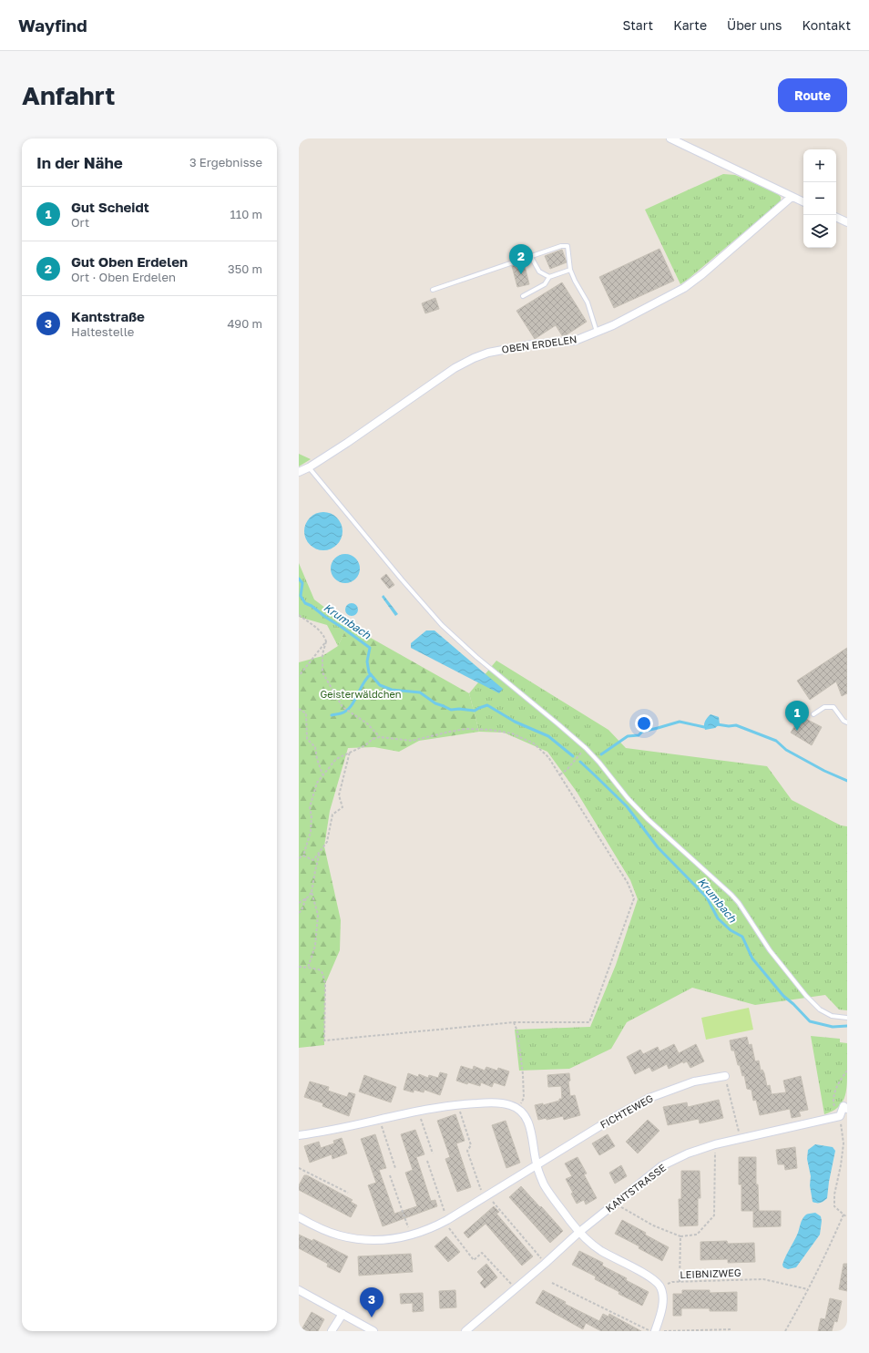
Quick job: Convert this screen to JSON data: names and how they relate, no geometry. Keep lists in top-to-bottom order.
{
  "streets": {
    "street": ["OBEN ERDELEN", "FICHTEWEG", "KANTSTRASSE"],
    "path": ["LEIBNIZWEG"]
  },
  "water": ["Krumbach"],
  "parks": ["Geisterwäldchen"],
  "page": {
    "header": "Wayfind",
    "nav": [
      "Start",
      "Karte",
      "Über uns",
      "Kontakt"
    ],
    "buttons": "Route",
    "title": "Anfahrt",
    "heading": ["In der Nähe", "3 Ergebnisse"],
    "map_buttons": ["+", "−"],
    "list": [
      {
        "mark": "1",
        "name": "Gut Scheidt",
        "note": "Ort",
        "value": "110 m"
      },
      {
        "mark": "2",
        "name": "Gut Oben Erdelen",
        "note": "Ort · Oben Erdelen",
        "value": "350 m"
      },
      {
        "mark": "3",
        "name": "Kantstraße",
        "note": "Haltestelle",
        "value": "490 m"
      }
    ],
    "pins": ["2", "1", "3"]
  }
}
